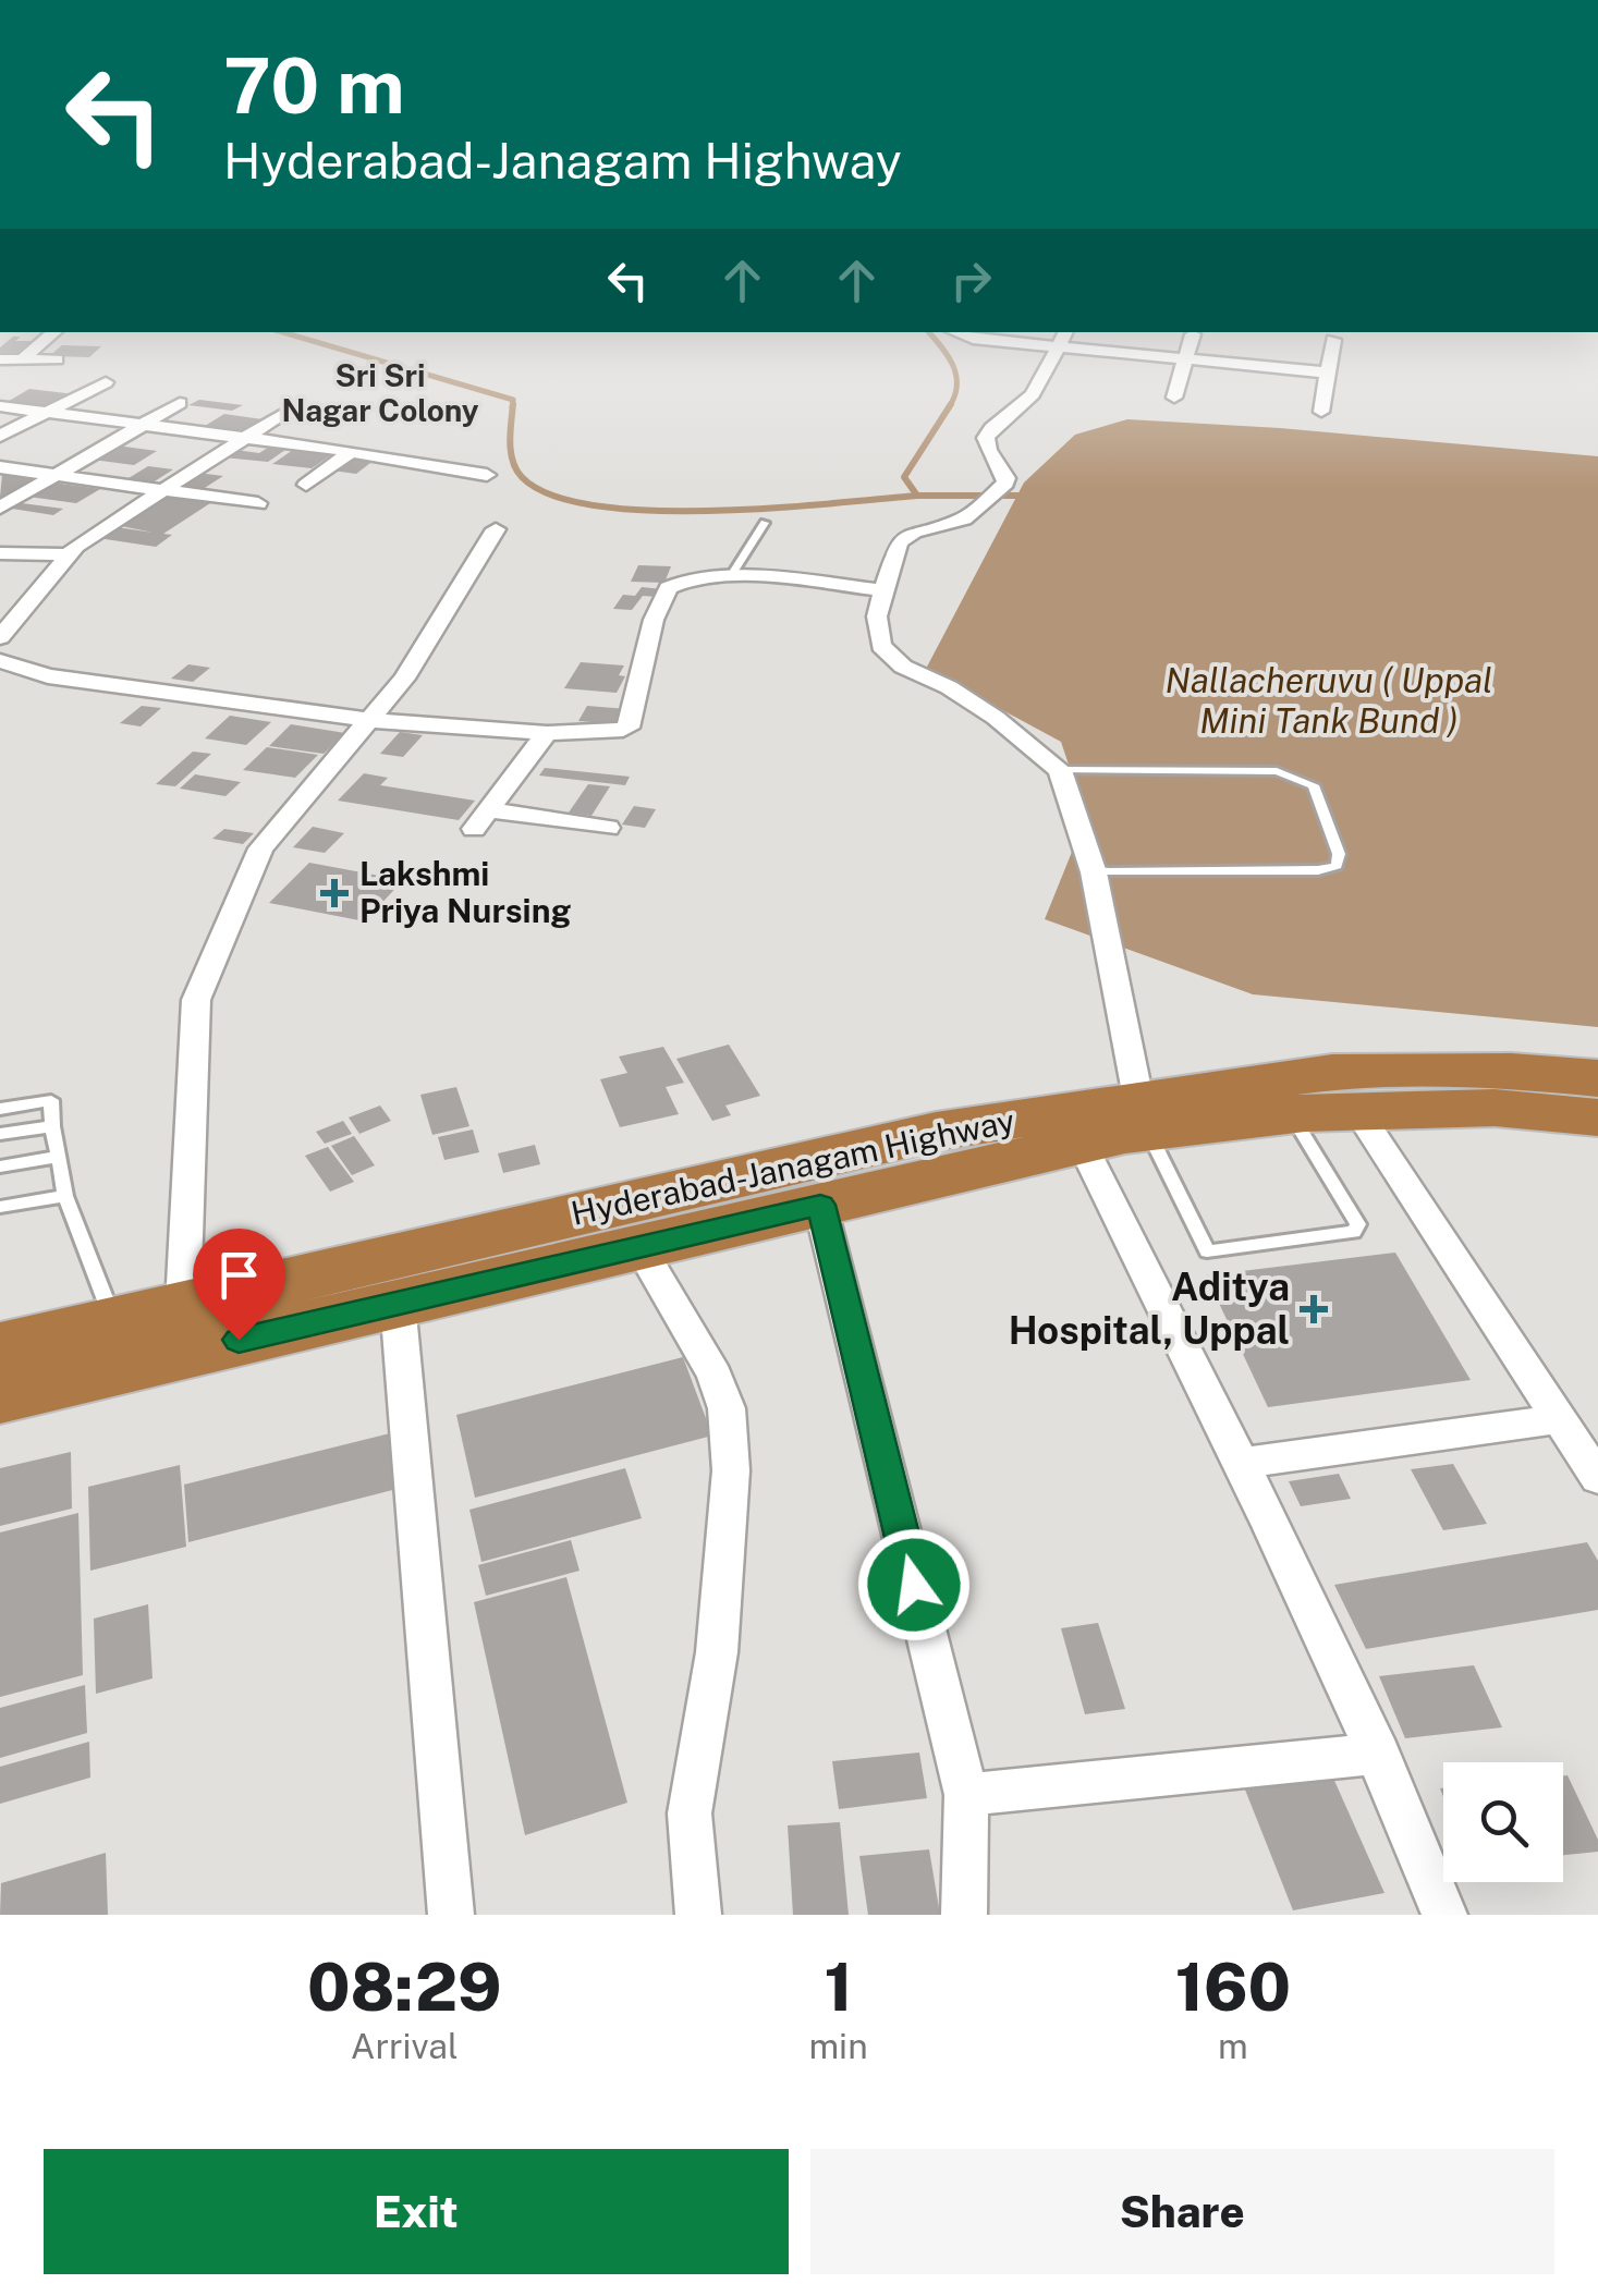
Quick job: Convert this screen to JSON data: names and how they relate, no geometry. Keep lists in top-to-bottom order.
{
  "streets": {
    "highway": ["Hyderabad-Janagam Highway"]
  },
  "districts": ["Sri Sri Nagar Colony"],
  "water": ["Nallacheruvu ( Uppal Mini Tank Bund )"],
  "places": {
    "health": ["Lakshmi Priya Nursing", "Aditya Hospital, Uppal"]
  },
  "page": {
    "turn": ["70 m", "Hyderabad-Janagam Highway"],
    "eta": [
      "08:29",
      "Arrival",
      "1",
      "min",
      "160",
      "m"
    ],
    "buttons": ["Exit", "Share"]
  }
}
